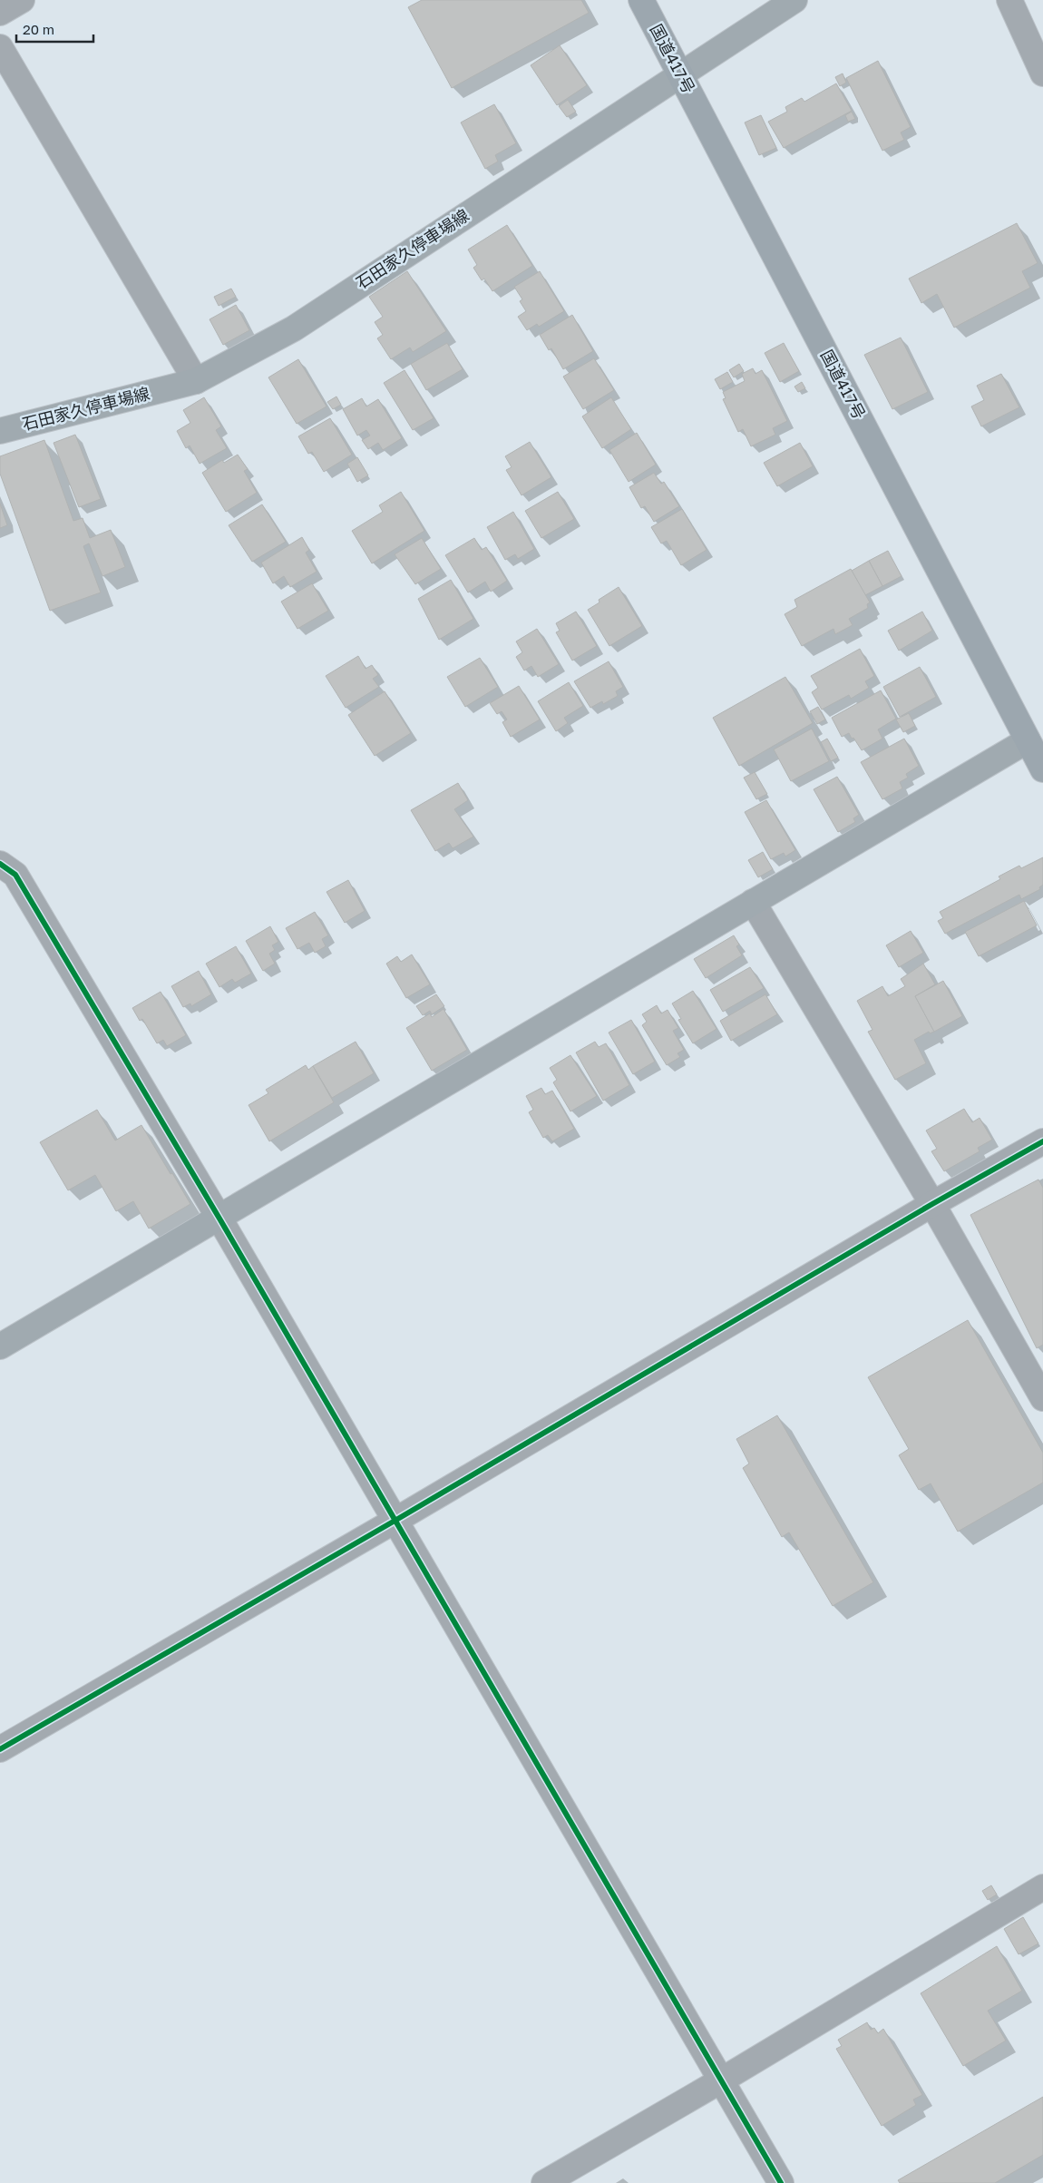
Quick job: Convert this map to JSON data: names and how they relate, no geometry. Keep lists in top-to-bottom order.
{
  "streets": {
    "highway": ["国道417号"],
    "street": ["石田家久停車場線"]
  },
  "crossings": [
    ["国道417号", "石田家久停車場線"]
  ],
  "scale_bar": "20 m"
}
